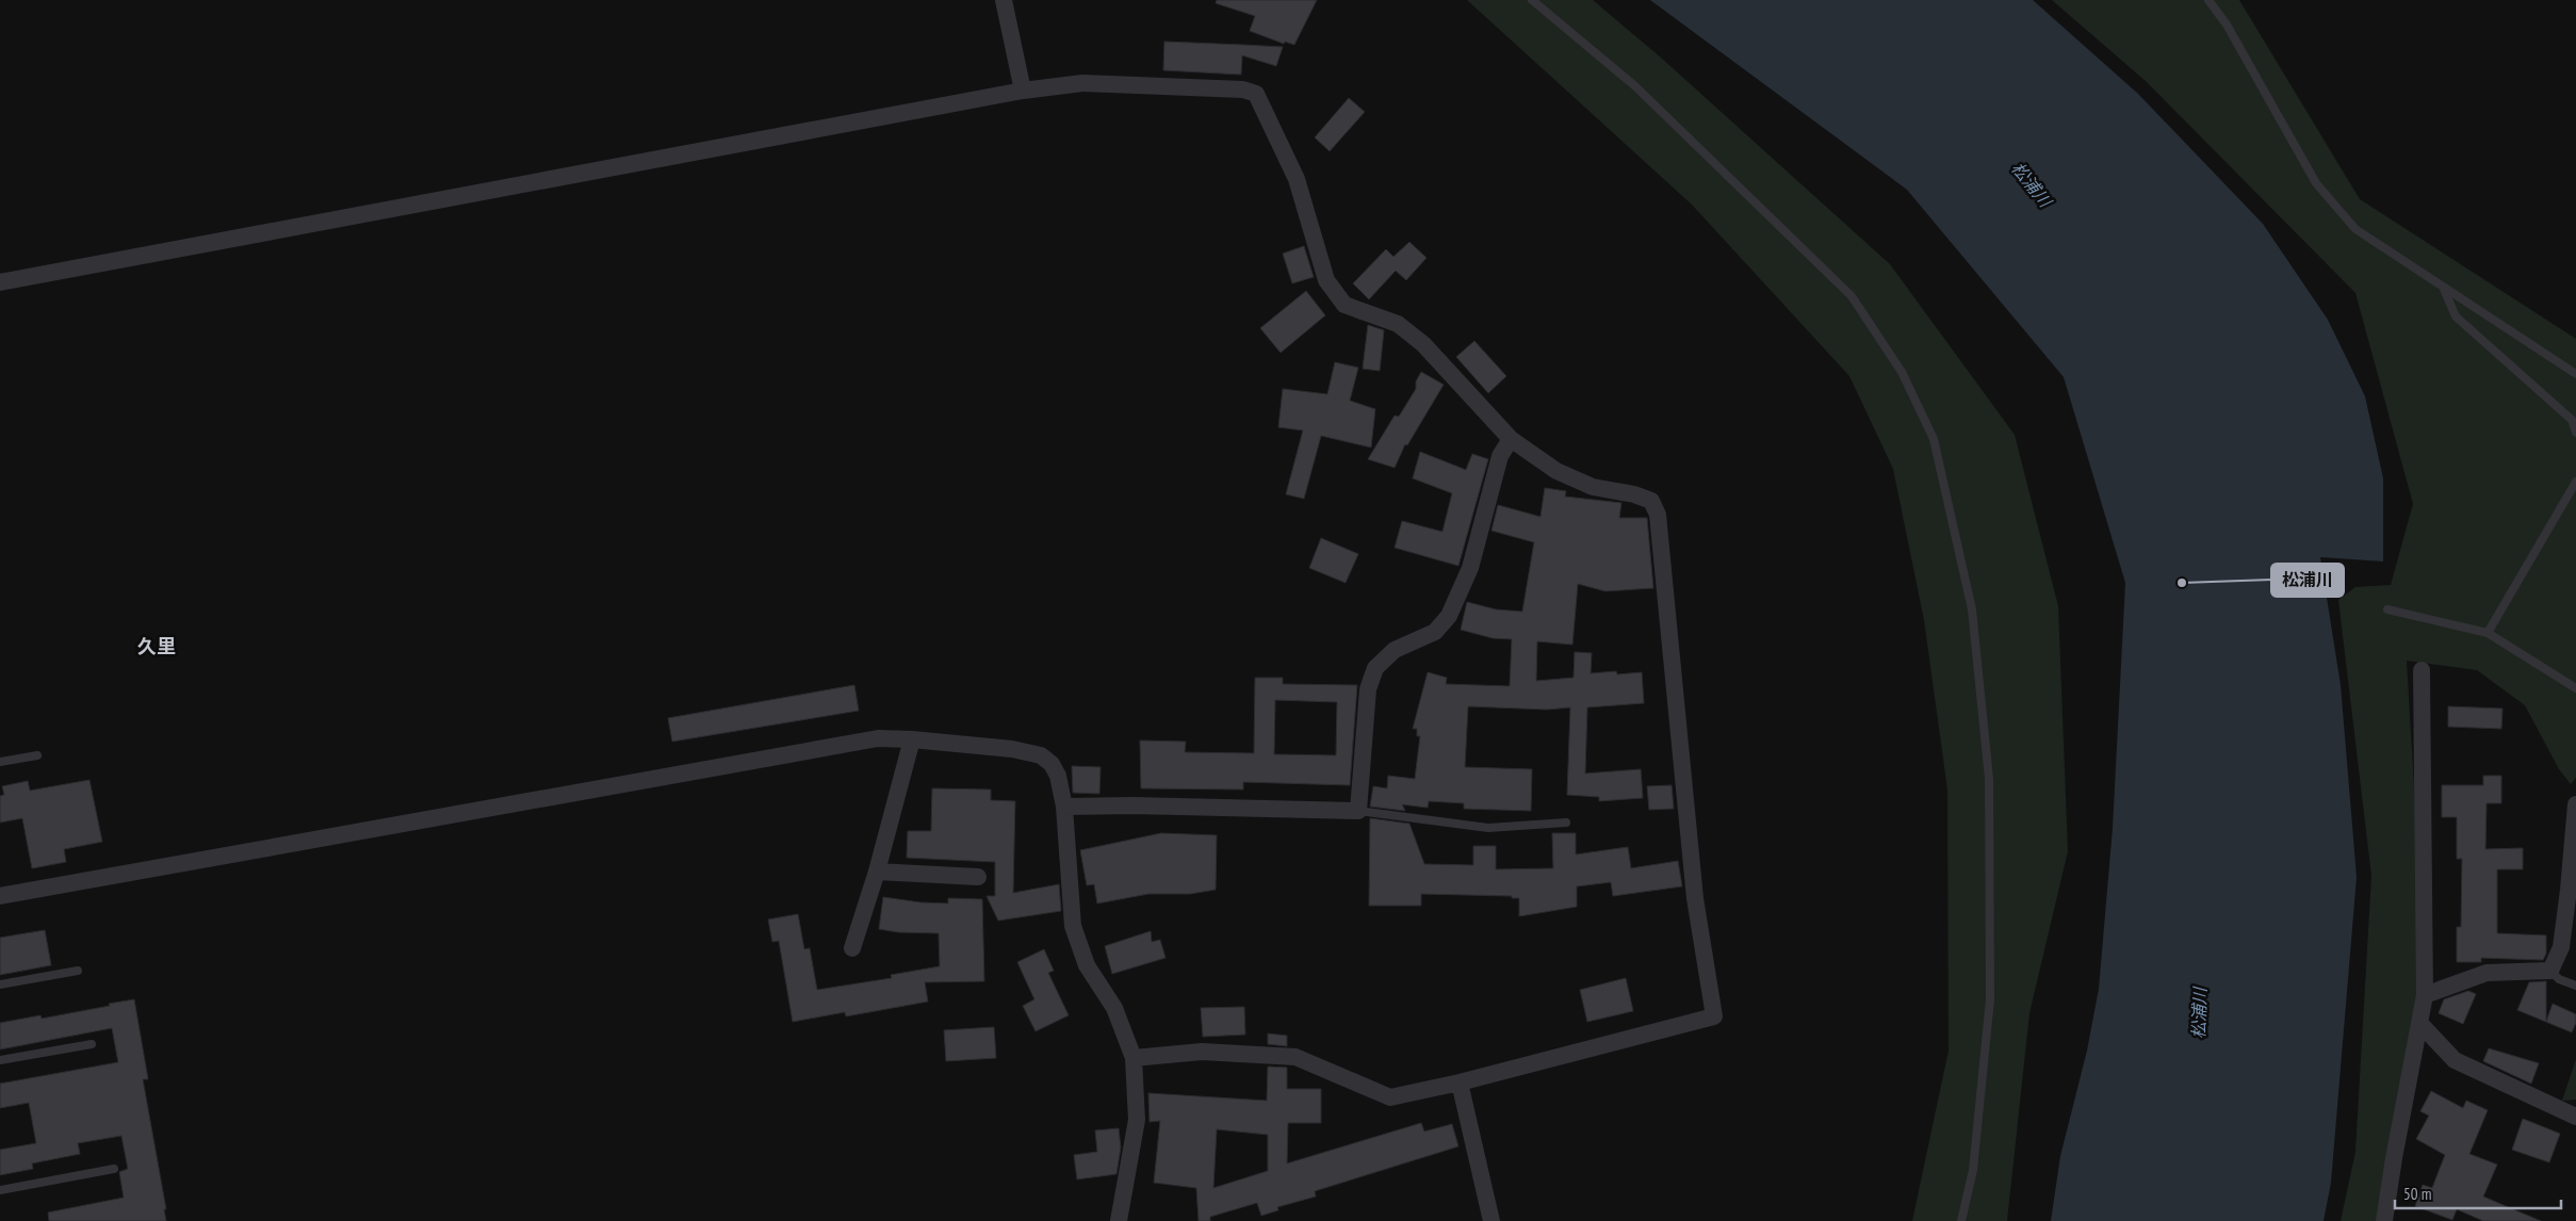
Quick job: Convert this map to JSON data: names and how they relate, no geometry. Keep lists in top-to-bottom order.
{
  "districts": ["久里"],
  "water": ["松浦川"],
  "places": ["松浦川"],
  "scale_bar": "50 m"
}
